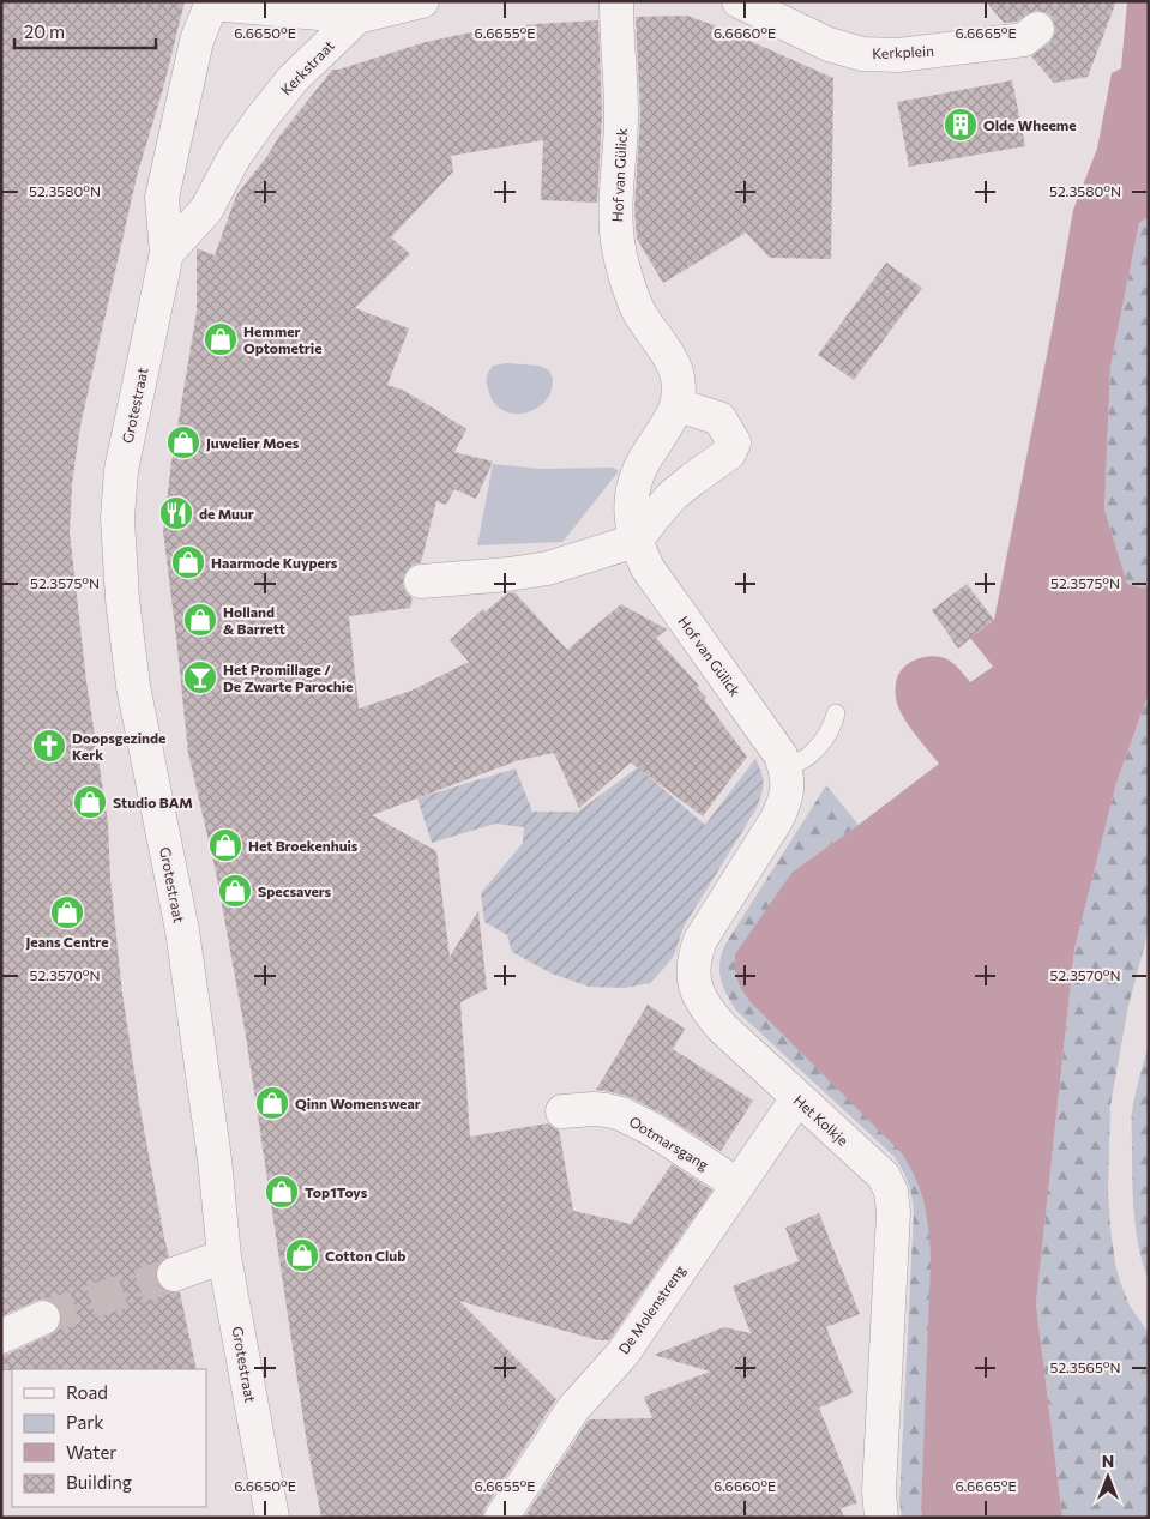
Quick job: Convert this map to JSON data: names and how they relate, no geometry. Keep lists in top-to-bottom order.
{
  "streets": {
    "street": [
      "Kerkplein",
      "Kerkstraat",
      "Hof van Gülick",
      "Grotestraat",
      "Het Kolkje",
      "Ootmarsgang",
      "De Molenstreng"
    ]
  },
  "crossings": [
    ["Kerkstraat", "Grotestraat"],
    ["Hof van Gülick", "Het Kolkje"],
    ["Het Kolkje", "De Molenstreng"],
    ["Ootmarsgang", "De Molenstreng"]
  ],
  "places": {
    "building": ["Olde Wheeme"],
    "shop": [
      "Hemmer Optometrie",
      "Juwelier Moes",
      "Haarmode Kuypers",
      "Holland & Barrett",
      "Studio BAM",
      "Het Broekenhuis",
      "Specsavers",
      "Jeans Centre",
      "Qinn Womenswear",
      "Top1Toys",
      "Cotton Club"
    ],
    "restaurant": ["de Muur"],
    "bar": ["Het Promillage / De Zwarte Parochie"],
    "church": ["Doopsgezinde Kerk"]
  },
  "legend": [
    "Road",
    "Park",
    "Water",
    "Building"
  ],
  "scale_bar": "20 m",
  "north": "top",
  "coordinates": [
    "6.6650°E",
    "6.6655°E",
    "6.6660°E",
    "6.6665°E",
    "52.3580°N",
    "52.3575°N",
    "52.3570°N",
    "52.3565°N"
  ]
}
